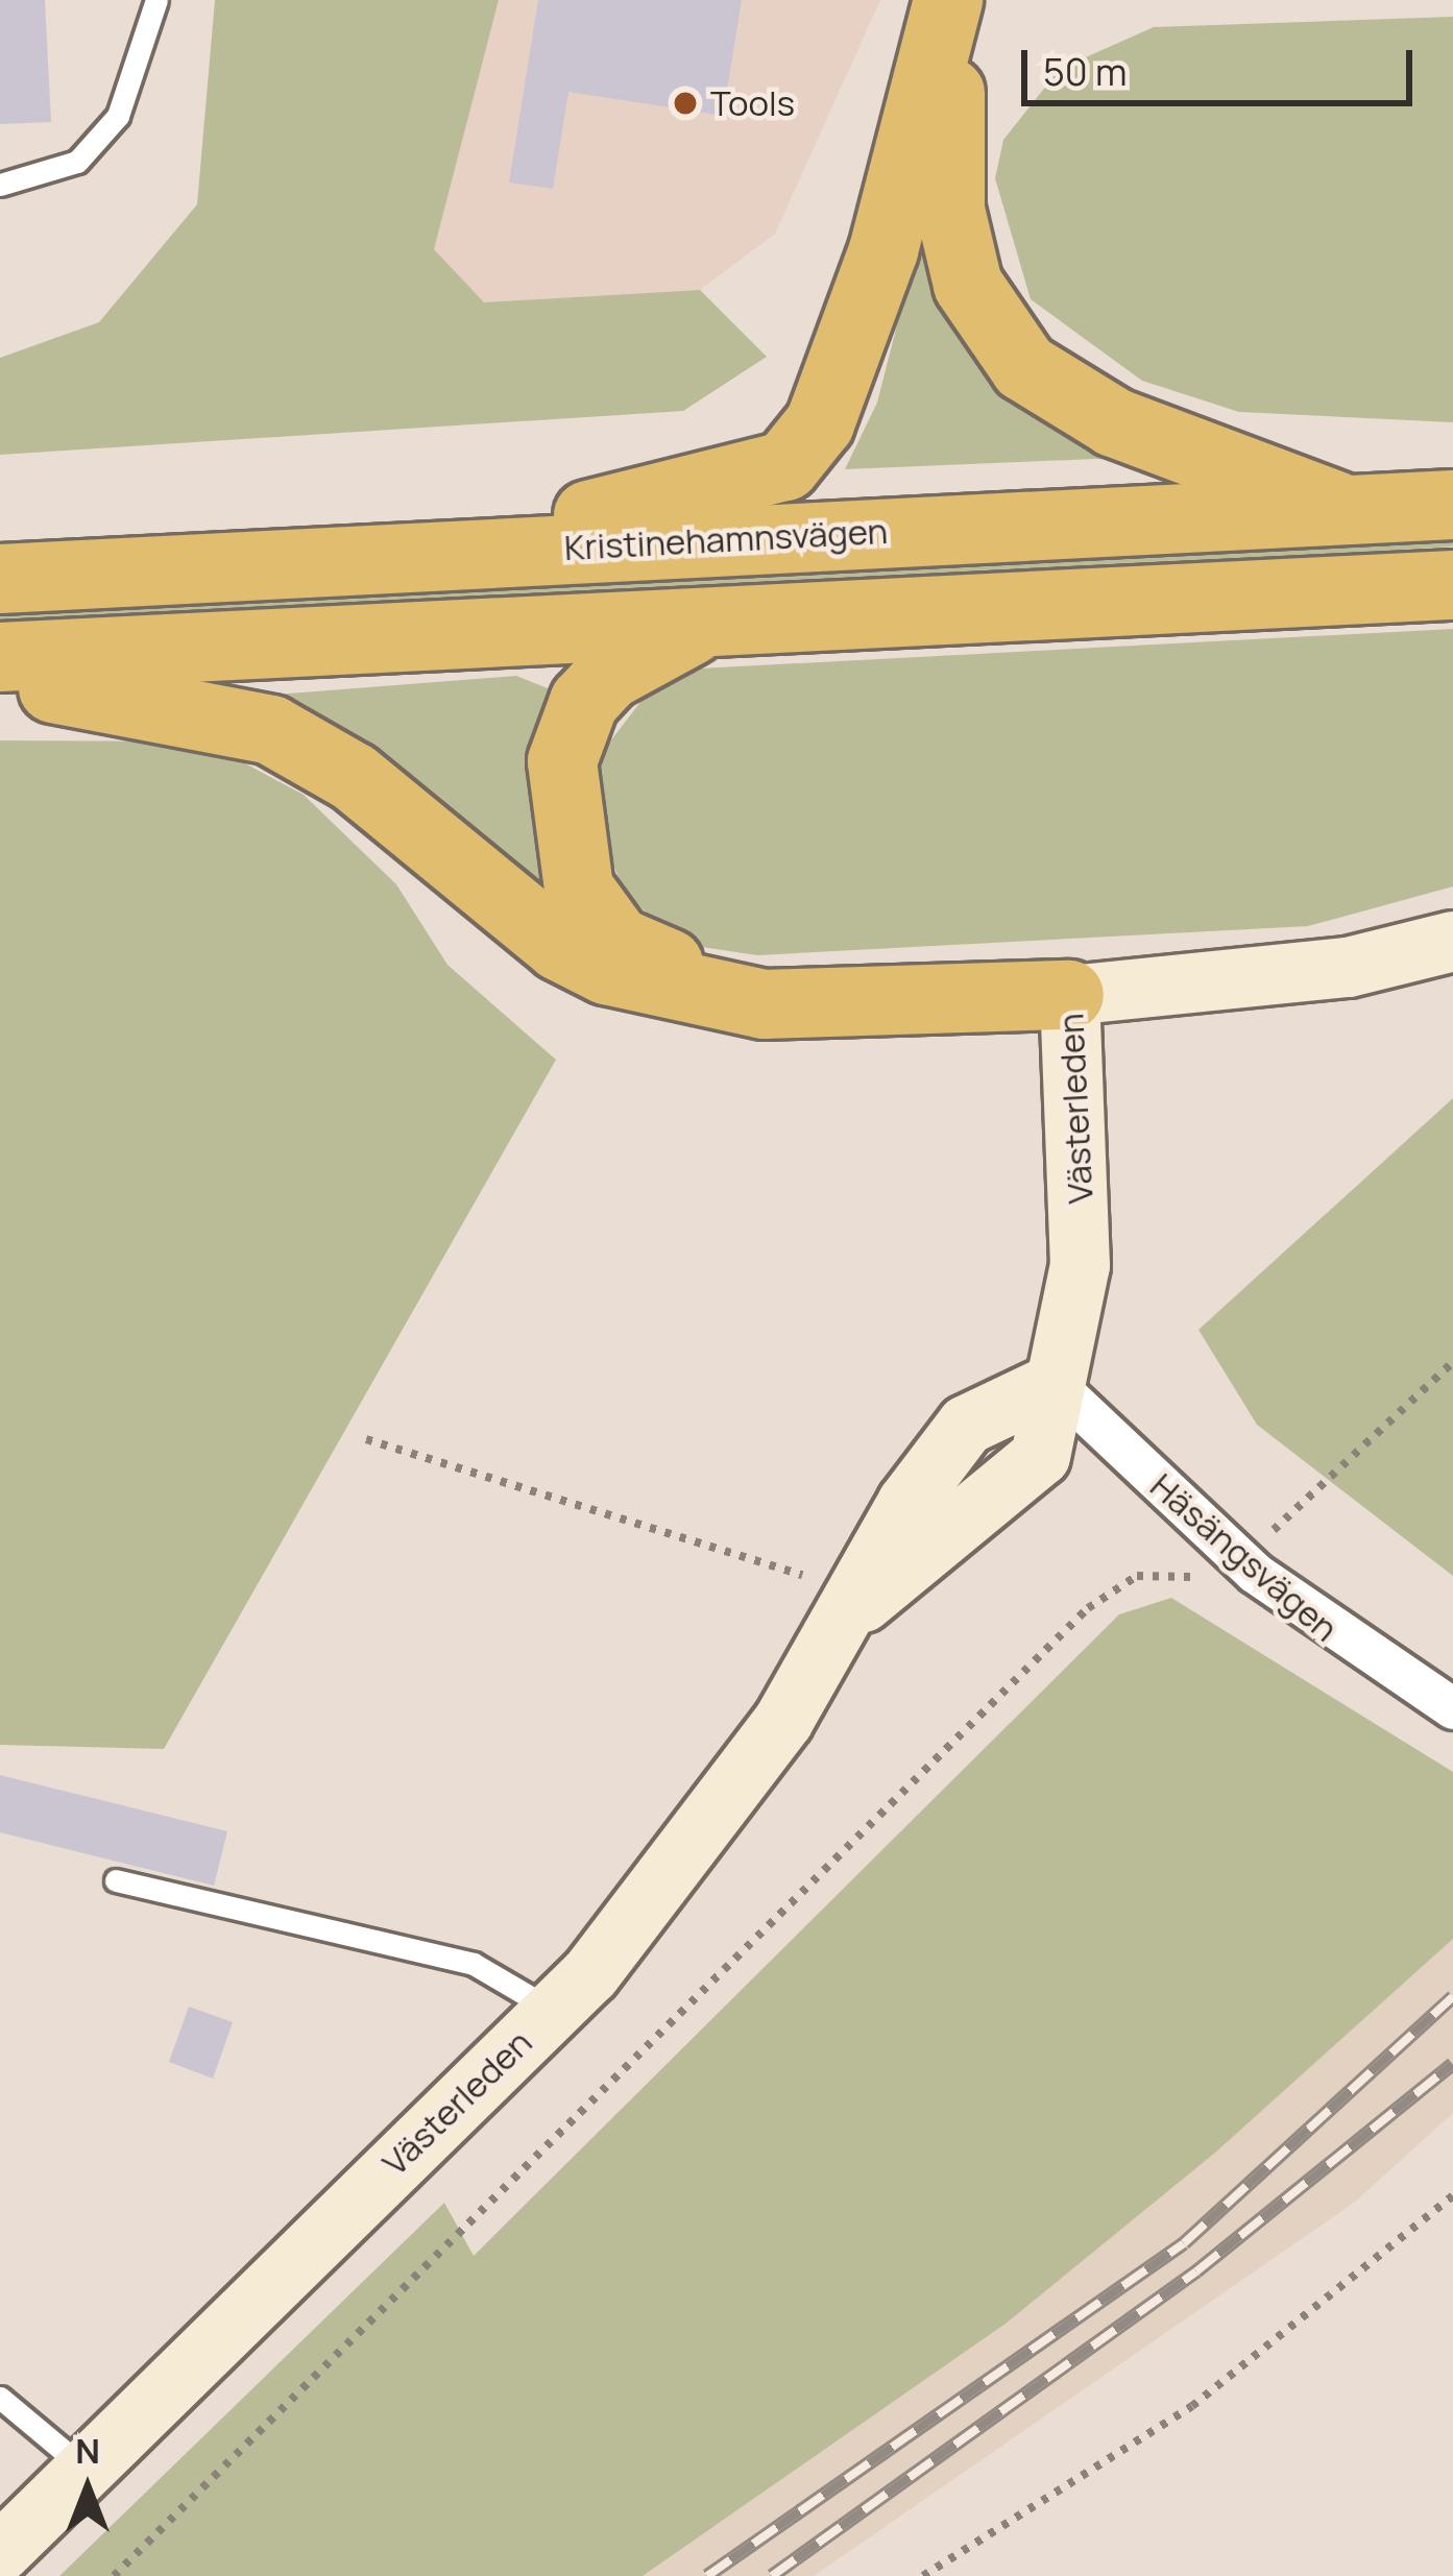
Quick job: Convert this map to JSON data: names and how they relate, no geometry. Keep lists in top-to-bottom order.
{
  "streets": {
    "highway": ["Kristinehamnsvägen"],
    "street": ["Västerleden", "Häsängsvägen"]
  },
  "crossings": [
    ["Västerleden", "Häsängsvägen"]
  ],
  "places": ["Tools"],
  "scale_bar": "50 m",
  "north": "top"
}
